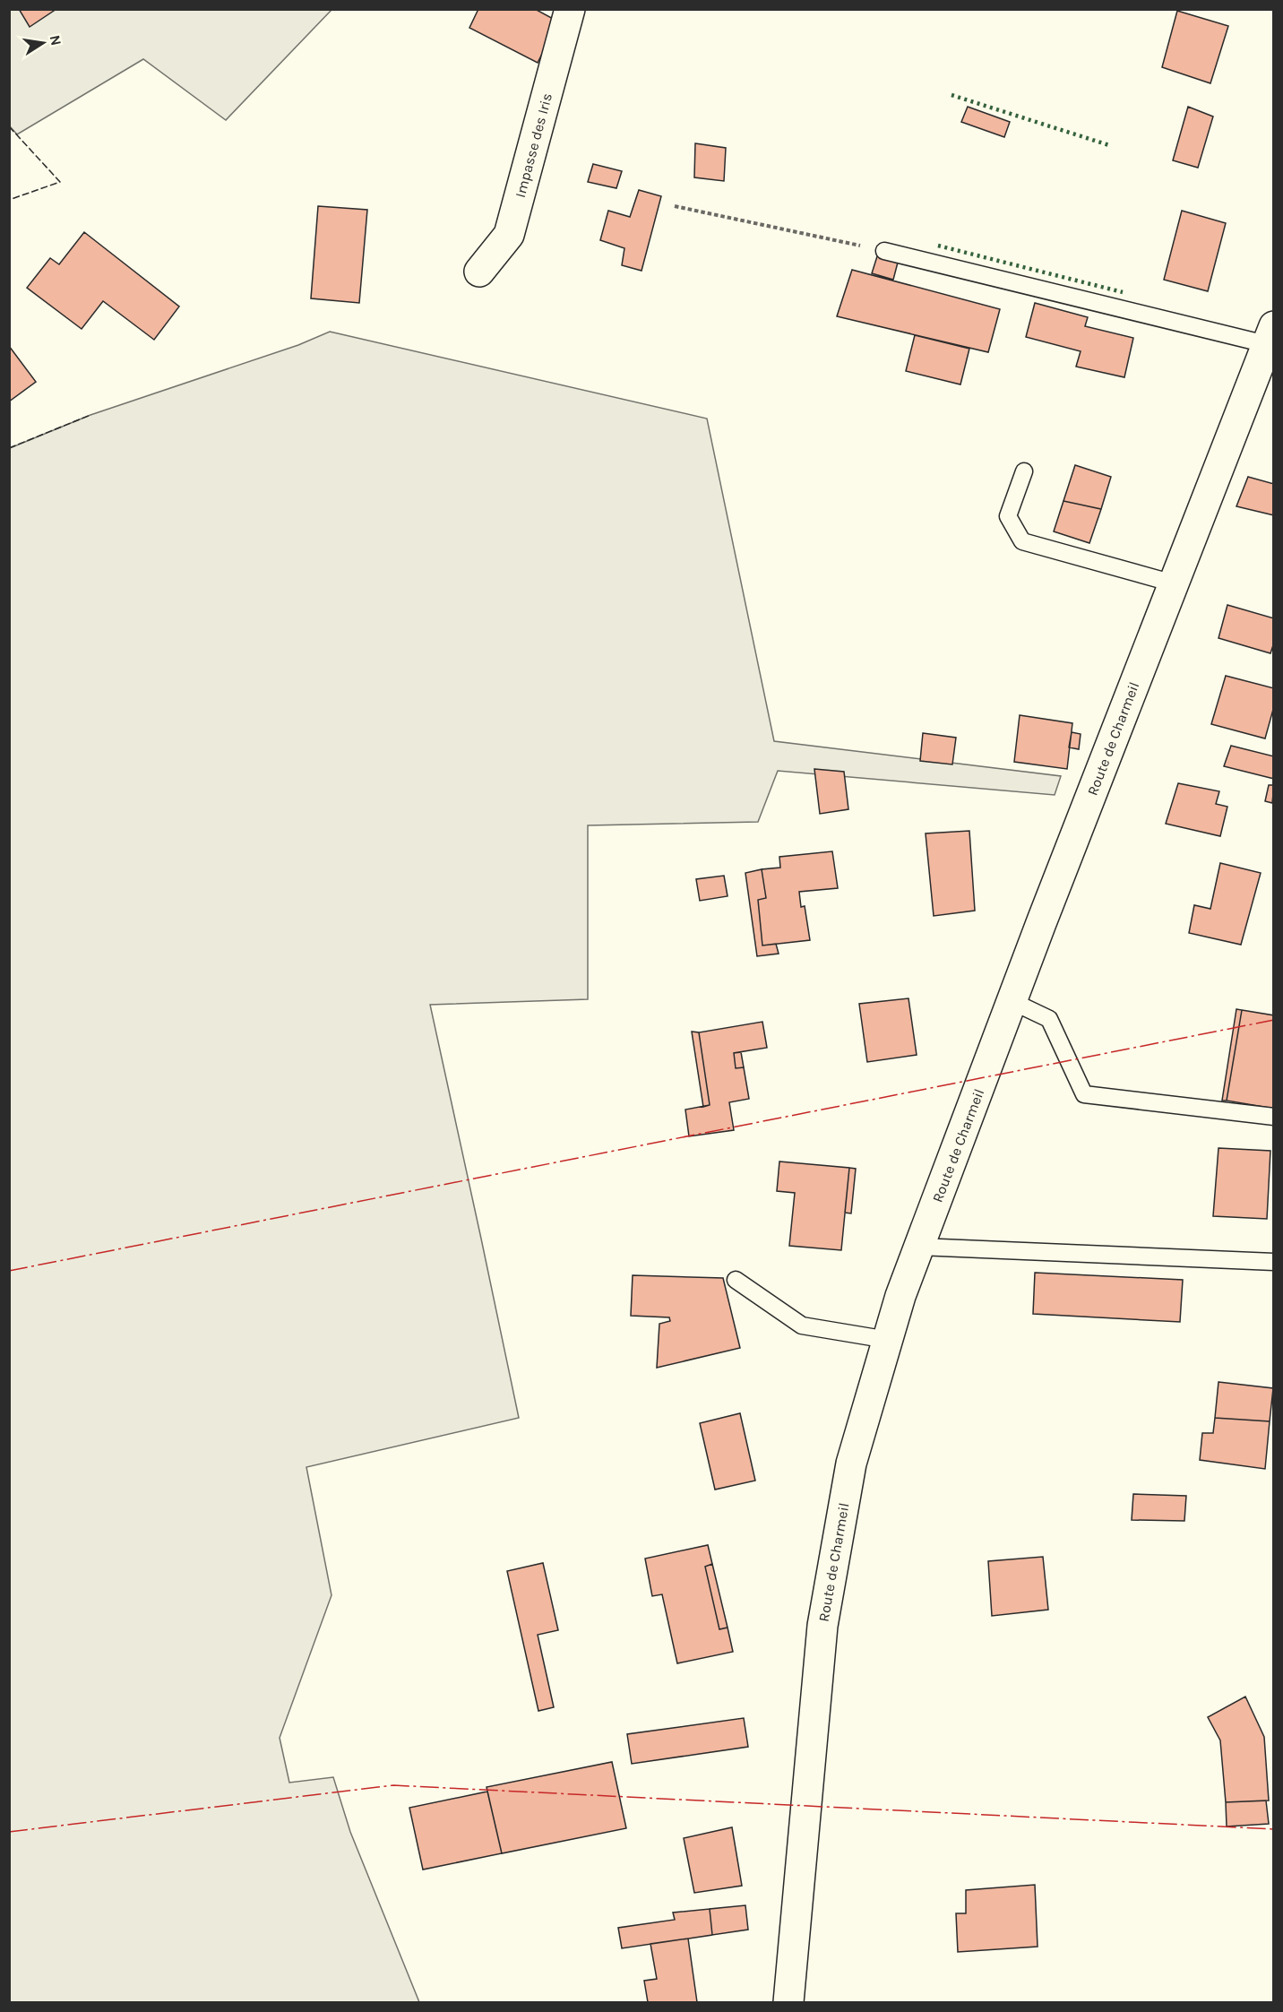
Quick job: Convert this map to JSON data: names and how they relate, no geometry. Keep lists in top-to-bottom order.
{
  "streets": {
    "main road": ["Impasse des Iris", "Route de Charmeil"]
  },
  "north": "right"
}
